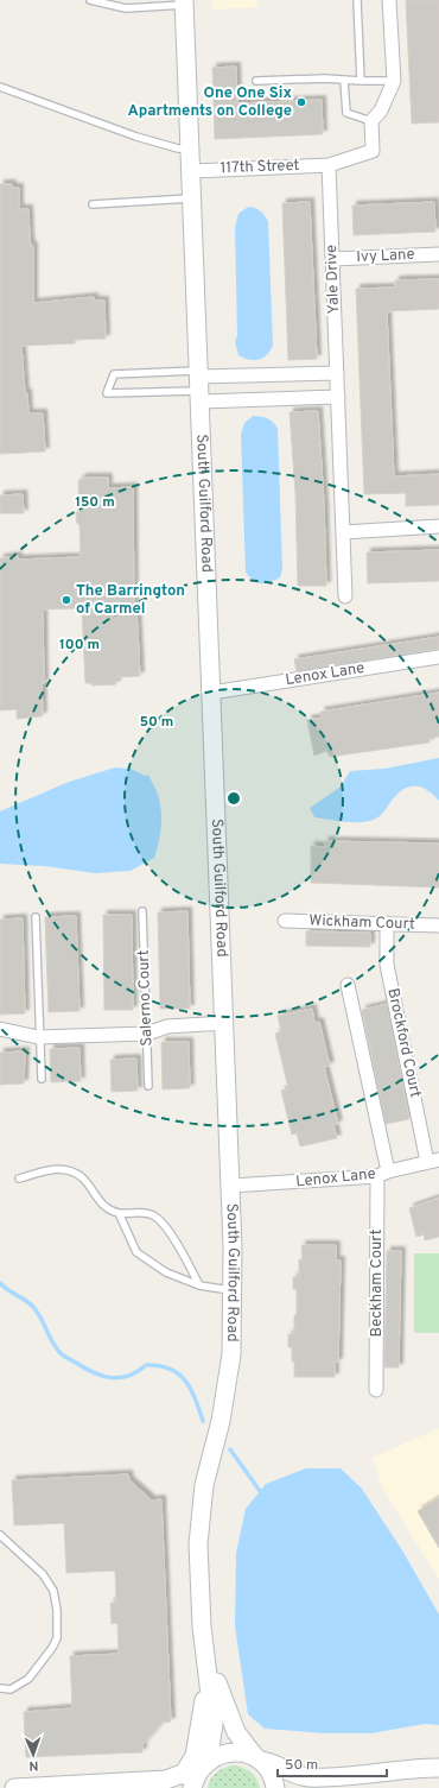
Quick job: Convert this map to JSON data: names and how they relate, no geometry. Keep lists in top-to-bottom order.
{
  "streets": {
    "main road": ["South Guilford Road"],
    "street": [
      "117th Street",
      "Ivy Lane",
      "Yale Drive",
      "Lenox Lane",
      "Wickham Court",
      "Brockford Court",
      "Beckham Court"
    ],
    "lane": ["Salerno Court"]
  },
  "crossings": [
    ["117th Street", "Yale Drive"],
    ["117th Street", "South Guilford Road"],
    ["Ivy Lane", "Yale Drive"],
    ["South Guilford Road", "Lenox Lane"],
    ["Lenox Lane", "Brockford Court"],
    ["Lenox Lane", "Beckham Court"],
    ["Wickham Court", "Brockford Court"]
  ],
  "places": ["One One Six Apartments on College", "The Barrington of Carmel"],
  "scale_bar": "50 m",
  "north": "bottom",
  "rings": ["150 m", "100 m", "50 m"]
}
